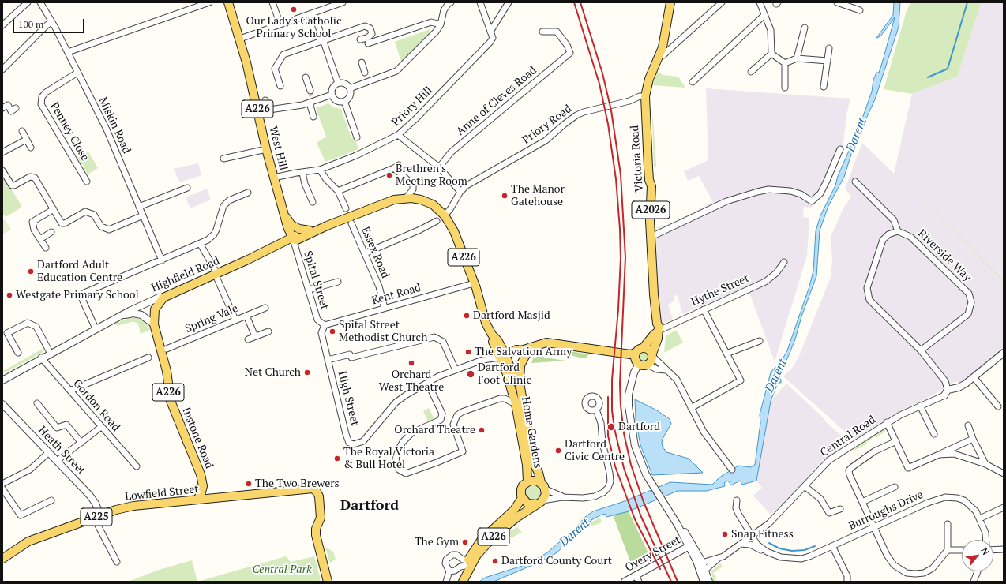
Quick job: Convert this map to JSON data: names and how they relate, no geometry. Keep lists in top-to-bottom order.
{
  "streets": {
    "main road": [
      "A226",
      "West Hill",
      "Victoria Road",
      "A2026",
      "Highfield Road",
      "Home Gardens",
      "Instone Road",
      "Lowfield Street",
      "A225"
    ],
    "street": [
      "Anne of Cleves Road",
      "Priory Hill",
      "Priory Road",
      "Miskin Road",
      "Penney Close",
      "Essex Road",
      "Riverside Way",
      "Spital Street",
      "Hythe Street",
      "Kent Road",
      "Spring Vale",
      "High Street",
      "Gordon Road",
      "Central Road",
      "Heath Street",
      "Burroughs Drive",
      "Overy Street"
    ]
  },
  "crossings": [
    ["Priory Hill", "West Hill"],
    ["A226", "Priory Road"],
    ["A226", "West Hill"],
    ["A226", "Highfield Road"],
    ["A226", "Spital Street"],
    ["A226", "Kent Road"],
    ["A226", "Home Gardens"],
    ["A226", "Instone Road"],
    ["A226", "Lowfield Street"],
    ["Priory Road", "Victoria Road"],
    ["Priory Road", "Highfield Road"],
    ["Miskin Road", "Penney Close"],
    ["Victoria Road", "A2026"],
    ["Victoria Road", "Hythe Street"],
    ["Essex Road", "Kent Road"],
    ["Highfield Road", "Spital Street"],
    ["Highfield Road", "Gordon Road"],
    ["Highfield Road", "Instone Road"],
    ["Spital Street", "Kent Road"],
    ["Spital Street", "High Street"],
    ["Central Road", "Burroughs Drive"],
    ["Instone Road", "Lowfield Street"],
    ["Heath Street", "Lowfield Street"]
  ],
  "districts": ["Dartford"],
  "water": ["Darent"],
  "parks": ["Central Park"],
  "places": [
    "Our Lady's Catholic Primary School",
    "Brethren's Meeting Room",
    "The Manor Gatehouse",
    "Dartford Adult Education Centre",
    "Westgate Primary School",
    "Dartford Masjid",
    "Spital Street Methodist Church",
    "The Salvation Army",
    "Orchard West Theatre",
    "Net Church",
    "Dartford Foot Clinic",
    "Dartford",
    "Orchard Theatre",
    "Dartford Civic Centre",
    "The Royal Victoria & Bull Hotel",
    "The Two Brewers",
    "Snap Fitness",
    "The Gym",
    "Dartford County Court"
  ],
  "scale_bar": "100 m",
  "north": "top right"
}
